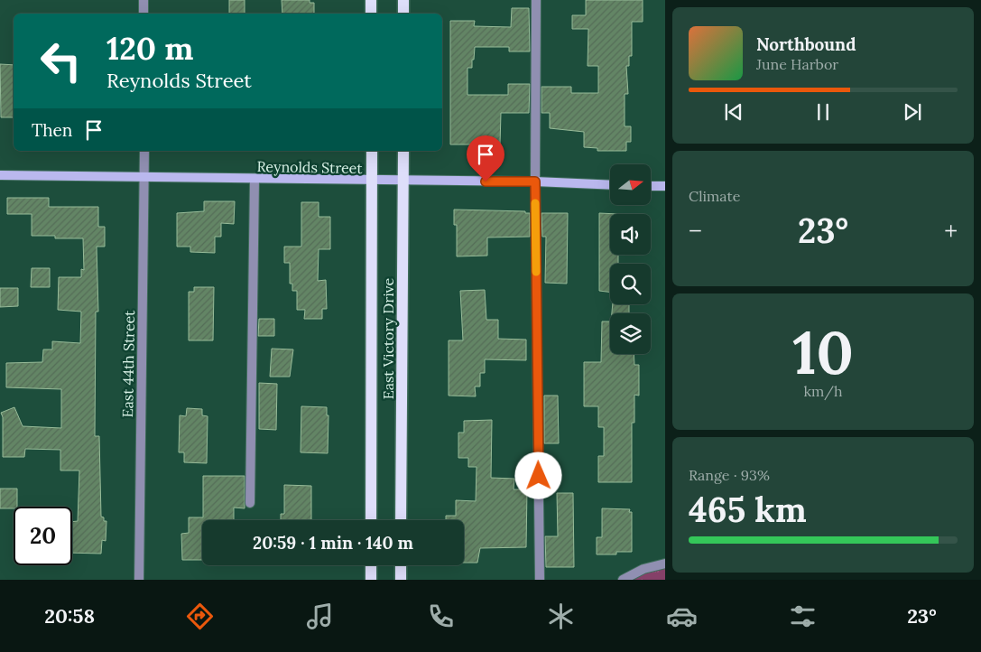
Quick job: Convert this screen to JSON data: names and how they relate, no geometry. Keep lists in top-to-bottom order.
{
  "streets": {
    "main road": ["East Victory Drive"],
    "street": ["Reynolds Street", "East 44th Street"]
  },
  "crossings": [
    ["Reynolds Street", "East Victory Drive"],
    ["Reynolds Street", "East 44th Street"]
  ],
  "north": "right",
  "page": {
    "turn": ["120 m", "Reynolds Street"],
    "song": ["Northbound", "June Harbor"],
    "then": "Then",
    "tile": [
      "Climate",
      ["10", "km/h"],
      ["Range · 93%", "465 km"]
    ],
    "heat": ["−", "23°", "+"],
    "limit": "20",
    "trip": "20:59 · 1 min · 140 m",
    "tabs": ["20:58", "23°"]
  }
}
